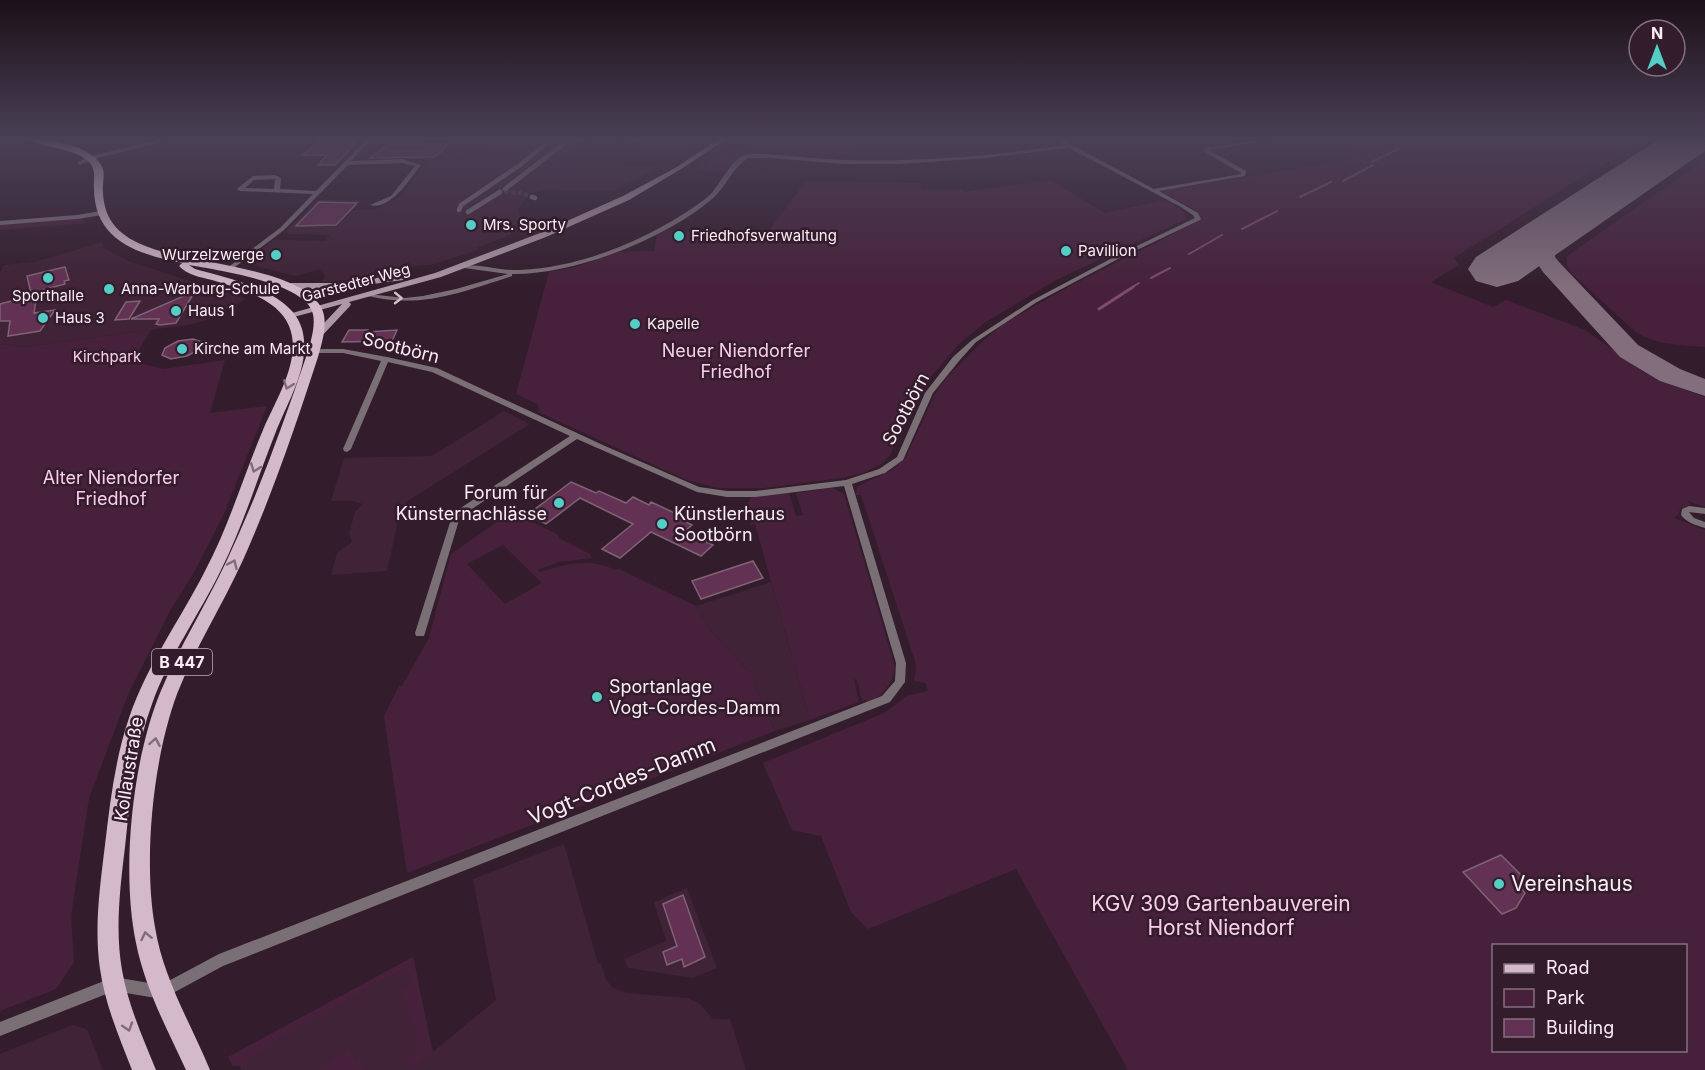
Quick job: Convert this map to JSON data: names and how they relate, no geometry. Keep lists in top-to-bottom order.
{
  "streets": {
    "main road": ["Garstedter Weg", "B 447", "Kollaustraße"],
    "street": ["Sootbörn", "Vogt-Cordes-Damm"]
  },
  "crossings": [
    ["Garstedter Weg", "B 447"],
    ["Garstedter Weg", "Kollaustraße"],
    ["Sootbörn", "B 447"],
    ["Sootbörn", "Kollaustraße"],
    ["Sootbörn", "Vogt-Cordes-Damm"],
    ["B 447", "Kollaustraße"],
    ["Kollaustraße", "Vogt-Cordes-Damm"]
  ],
  "parks": [
    "Neuer Niendorfer Friedhof",
    "Kirchpark",
    "Alter Niendorfer Friedhof",
    "KGV 309 Gartenbauverein Horst Niendorf"
  ],
  "places": [
    "Mrs. Sporty",
    "Friedhofsverwaltung",
    "Pavillion",
    "Wurzelzwerge",
    "Sporthalle",
    "Anna-Warburg-Schule",
    "Haus 1",
    "Haus 3",
    "Kapelle",
    "Kirche am Markt",
    "Forum für Künsternachlässe",
    "Künstlerhaus Sootbörn",
    "Sportanlage Vogt-Cordes-Damm",
    "Vereinshaus"
  ],
  "legend": ["Road", "Park", "Building"],
  "north": "top"
}
